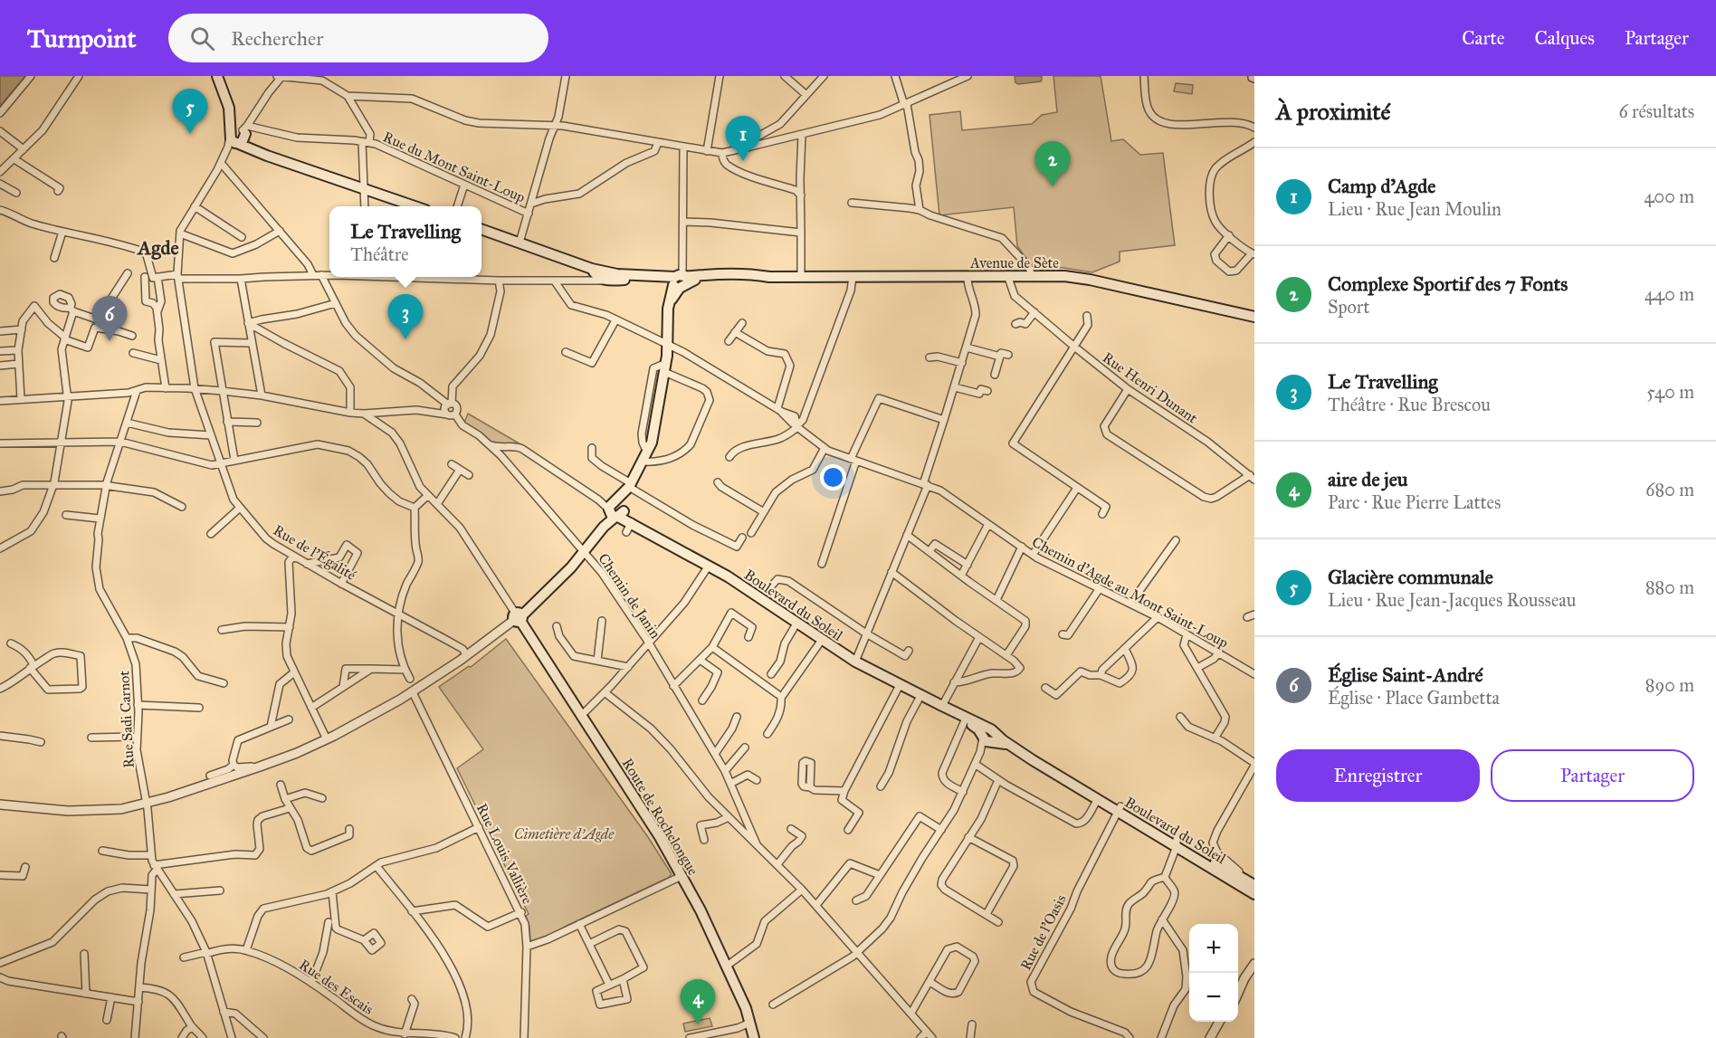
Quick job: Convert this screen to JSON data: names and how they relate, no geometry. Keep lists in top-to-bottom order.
{
  "streets": {
    "main road": ["Avenue de Sète", "Boulevard du Soleil", "Route de Rochelongue"],
    "street": [
      "Rue du Mont Saint-Loup",
      "Rue Henri Dunant",
      "Rue de l'Égalité",
      "Chemin d'Agde au Mont Saint-Loup",
      "Chemin de Janin",
      "Rue Sadi Carnot",
      "Rue Louis Vallière",
      "Rue de l'Oasis",
      "Rue des Escais"
    ]
  },
  "crossings": [
    ["Avenue de Sète", "Rue Henri Dunant"],
    ["Chemin de Janin", "Boulevard du Soleil"],
    ["Boulevard du Soleil", "Rue de l'Oasis"],
    ["Rue Sadi Carnot", "Rue des Escais"]
  ],
  "districts": ["Agde"],
  "parks": ["Cimetière d'Agde"],
  "page": {
    "header": "Turnpoint",
    "search": "Rechercher",
    "nav": ["Carte", "Calques", "Partager"],
    "heading": ["À proximité", "6 résultats"],
    "pins": [
      "5",
      "1",
      "2",
      "3",
      "6",
      "4"
    ],
    "list": [
      {
        "mark": "1",
        "name": "Camp d'Agde",
        "note": "Lieu · Rue Jean Moulin",
        "value": "400 m"
      },
      {
        "mark": "2",
        "name": "Complexe Sportif des 7 Fonts",
        "note": "Sport",
        "value": "440 m"
      },
      {
        "mark": "3",
        "name": "Le Travelling",
        "note": "Théâtre · Rue Brescou",
        "value": "540 m"
      },
      {
        "mark": "4",
        "name": "aire de jeu",
        "note": "Parc · Rue Pierre Lattes",
        "value": "680 m"
      },
      {
        "mark": "5",
        "name": "Glacière communale",
        "note": "Lieu · Rue Jean-Jacques Rousseau",
        "value": "880 m"
      },
      {
        "mark": "6",
        "name": "Église Saint-André",
        "note": "Église · Place Gambetta",
        "value": "890 m"
      }
    ],
    "popup": ["Le Travelling", "Théâtre"],
    "buttons": ["Enregistrer", "Partager"],
    "map_buttons": ["+", "−"]
  }
}
